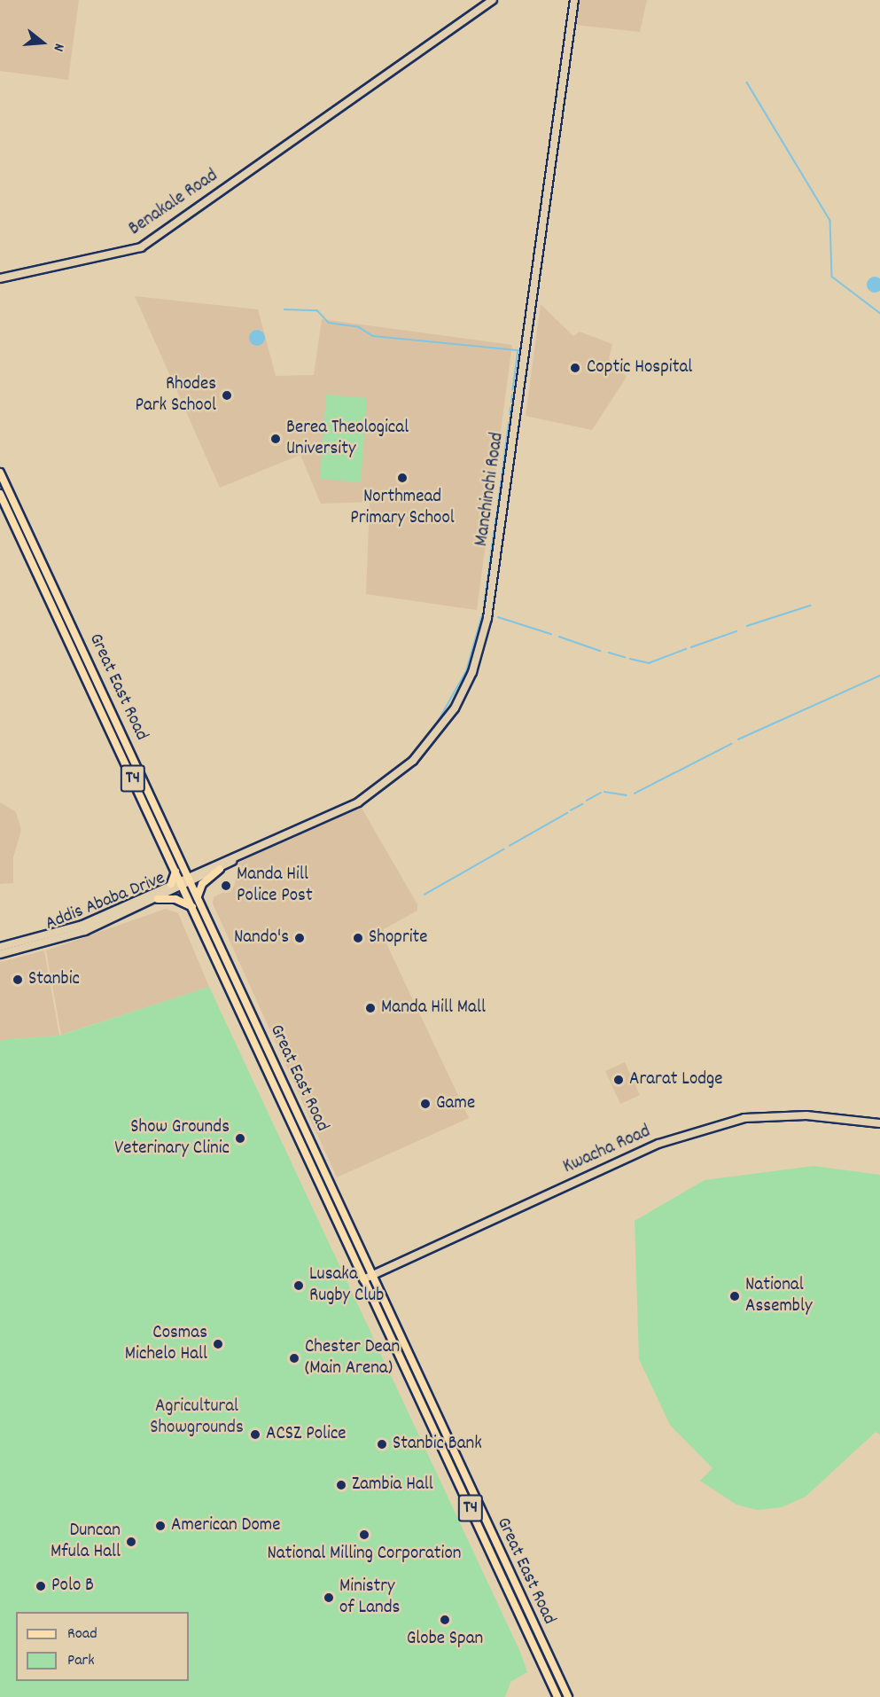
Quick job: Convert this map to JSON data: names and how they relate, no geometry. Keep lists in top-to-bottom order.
{
  "streets": {
    "main road": [
      "Benakale Road",
      "Manchinchi Road",
      "Great East Road",
      "T4",
      "Addis Ababa Drive",
      "Kwacha Road"
    ]
  },
  "crossings": [
    ["Manchinchi Road", "Great East Road"],
    ["Manchinchi Road", "Addis Ababa Drive"],
    ["Great East Road", "Addis Ababa Drive"],
    ["Great East Road", "Kwacha Road"]
  ],
  "parks": ["Agricultural Showgrounds"],
  "places": [
    "Coptic Hospital",
    "Rhodes Park School",
    "Berea Theological University",
    "Northmead Primary School",
    "Manda Hill Police Post",
    "Nando's",
    "Shoprite",
    "Stanbic",
    "Manda Hill Mall",
    "Ararat Lodge",
    "Game",
    "Show Grounds Veterinary Clinic",
    "Lusaka Rugby Club",
    "National Assembly",
    "Cosmas Michelo Hall",
    "Chester Dean (Main Arena)",
    "ACSZ Police",
    "Stanbic Bank",
    "Zambia Hall",
    "American Dome",
    "National Milling Corporation",
    "Duncan Mfula Hall",
    "Polo B",
    "Ministry of Lands",
    "Globe Span"
  ],
  "legend": ["Road", "Park"],
  "north": "right"
}
